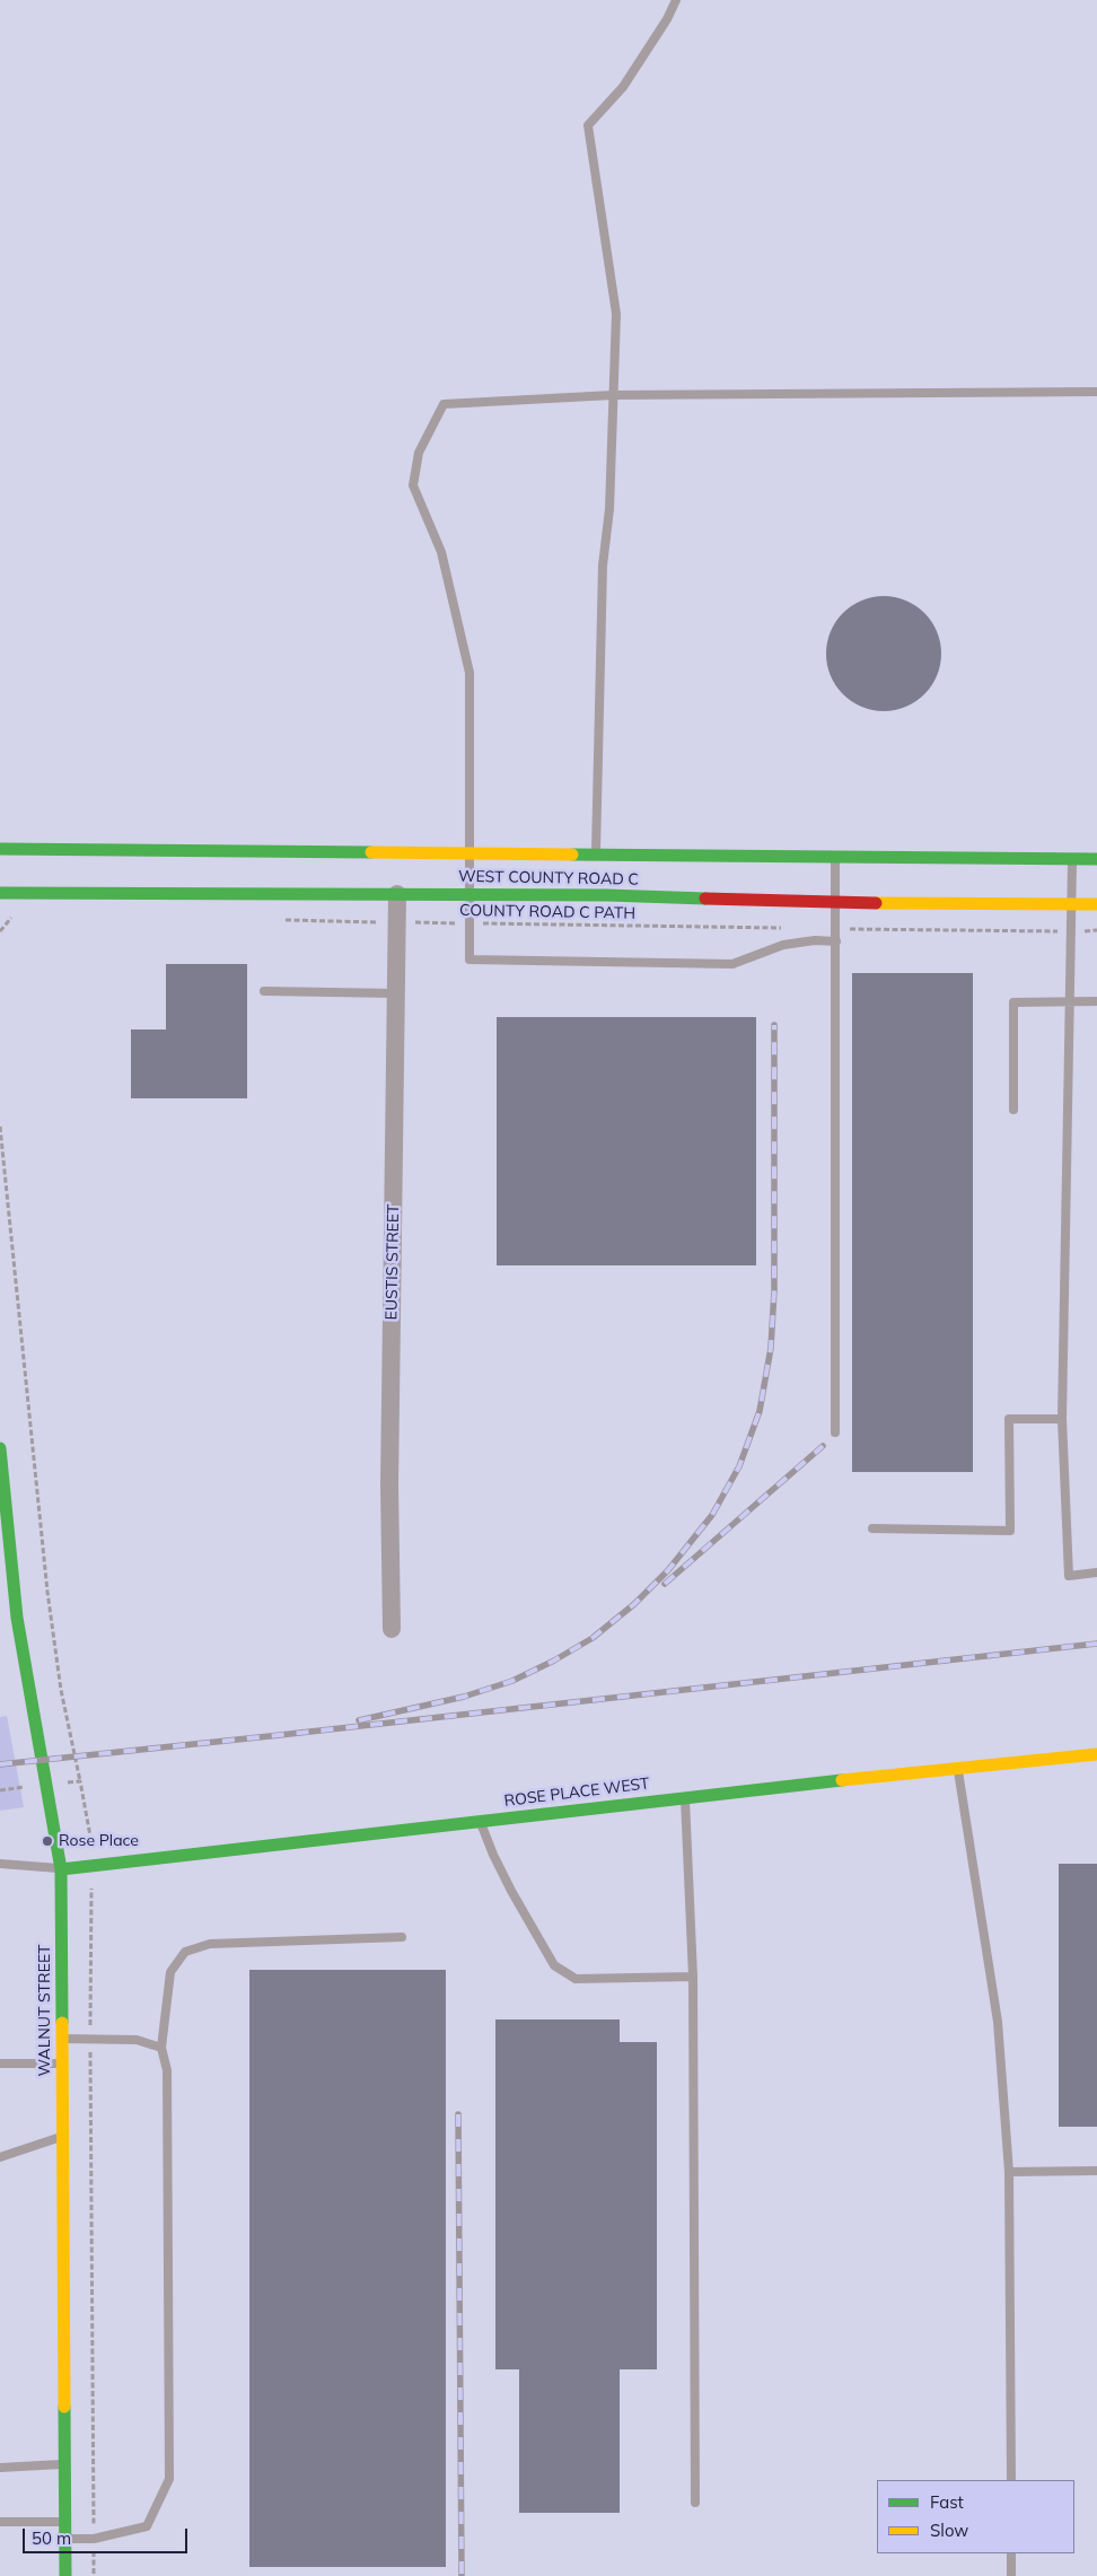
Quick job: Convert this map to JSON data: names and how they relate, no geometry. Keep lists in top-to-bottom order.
{
  "streets": {
    "main road": ["WEST COUNTY ROAD C", "ROSE PLACE WEST", "WALNUT STREET"],
    "street": ["EUSTIS STREET"],
    "path": ["COUNTY ROAD C PATH"]
  },
  "crossings": [
    ["WEST COUNTY ROAD C", "EUSTIS STREET"],
    ["COUNTY ROAD C PATH", "EUSTIS STREET"],
    ["ROSE PLACE WEST", "WALNUT STREET"]
  ],
  "places": ["Rose Place"],
  "legend": ["Fast", "Slow"],
  "scale_bar": "50 m"
}
